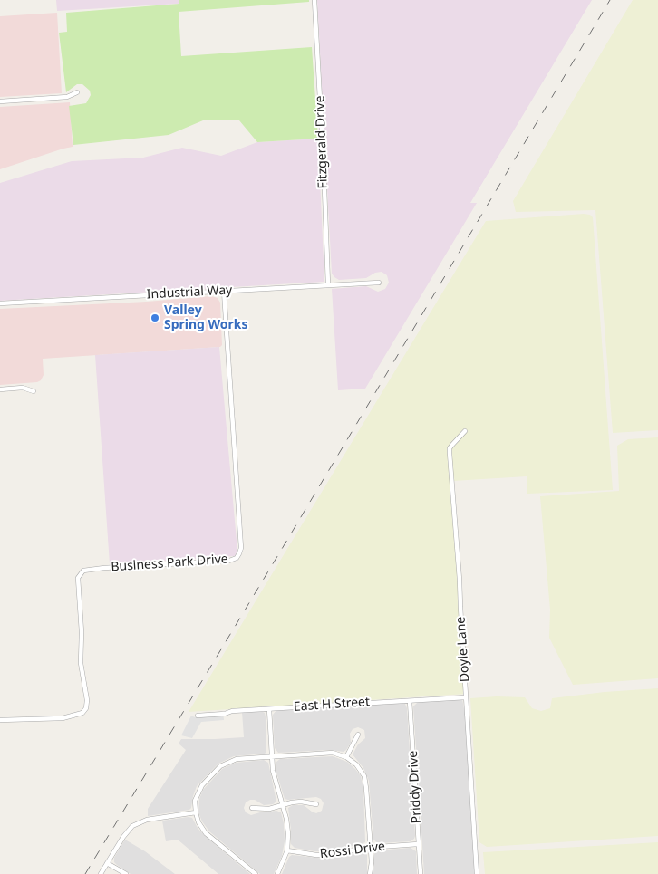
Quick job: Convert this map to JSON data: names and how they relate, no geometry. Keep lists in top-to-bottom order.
{
  "streets": {
    "street": [
      "Fitzgerald Drive",
      "Industrial Way",
      "Business Park Drive",
      "Doyle Lane",
      "East H Street",
      "Priddy Drive",
      "Rossi Drive"
    ]
  },
  "crossings": [
    ["Fitzgerald Drive", "Industrial Way"],
    ["Industrial Way", "Business Park Drive"],
    ["Doyle Lane", "East H Street"],
    ["East H Street", "Priddy Drive"],
    ["Priddy Drive", "Rossi Drive"]
  ],
  "places": ["Valley Spring Works"]
}
